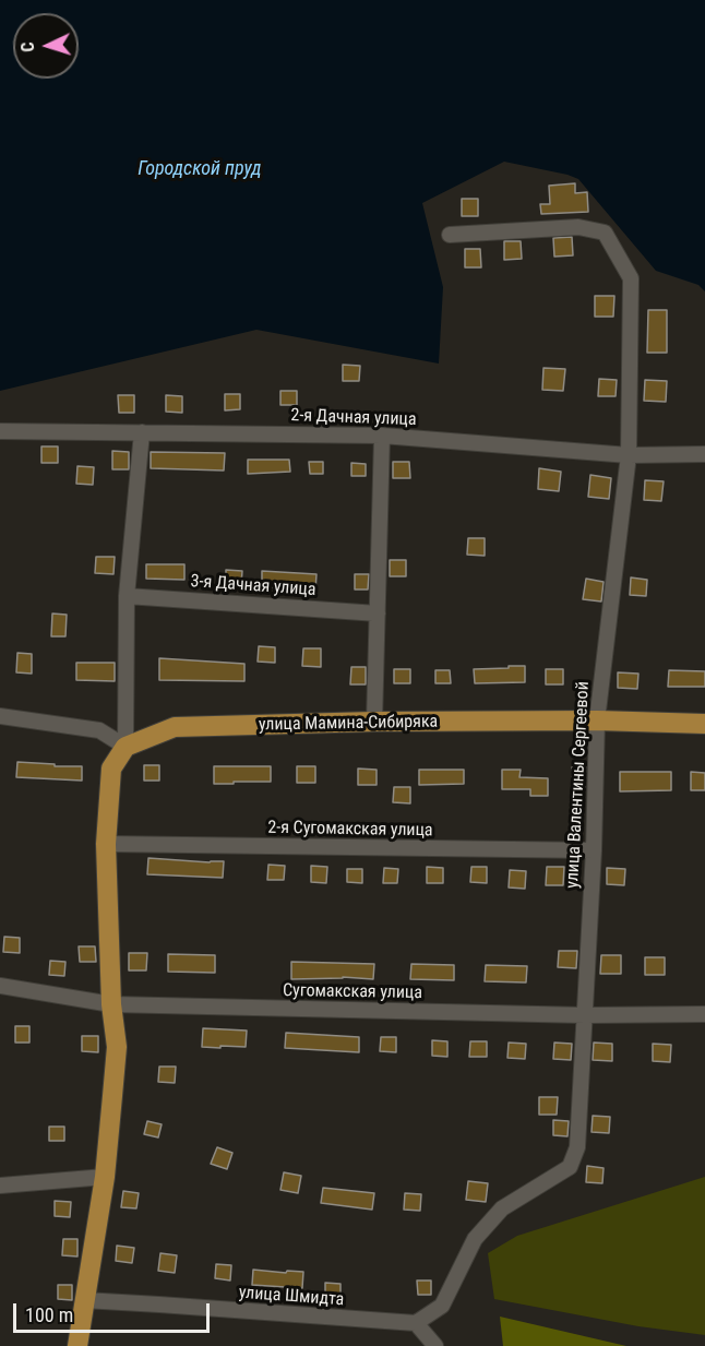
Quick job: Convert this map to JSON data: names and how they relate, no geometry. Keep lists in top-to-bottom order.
{
  "streets": {
    "main road": ["улица Мамина-Сибиряка"],
    "street": [
      "2-я Дачная улица",
      "3-я Дачная улица",
      "улица Валентины Сергеевой",
      "2-я Сугомакская улица",
      "Сугомакская улица",
      "улица Шмидта"
    ]
  },
  "crossings": [
    ["2-я Дачная улица", "улица Валентины Сергеевой"],
    ["улица Мамина-Сибиряка", "улица Валентины Сергеевой"],
    ["улица Валентины Сергеевой", "2-я Сугомакская улица"],
    ["улица Валентины Сергеевой", "Сугомакская улица"],
    ["улица Валентины Сергеевой", "улица Шмидта"]
  ],
  "water": ["Городской пруд"],
  "scale_bar": "100 m",
  "north": "left"
}
